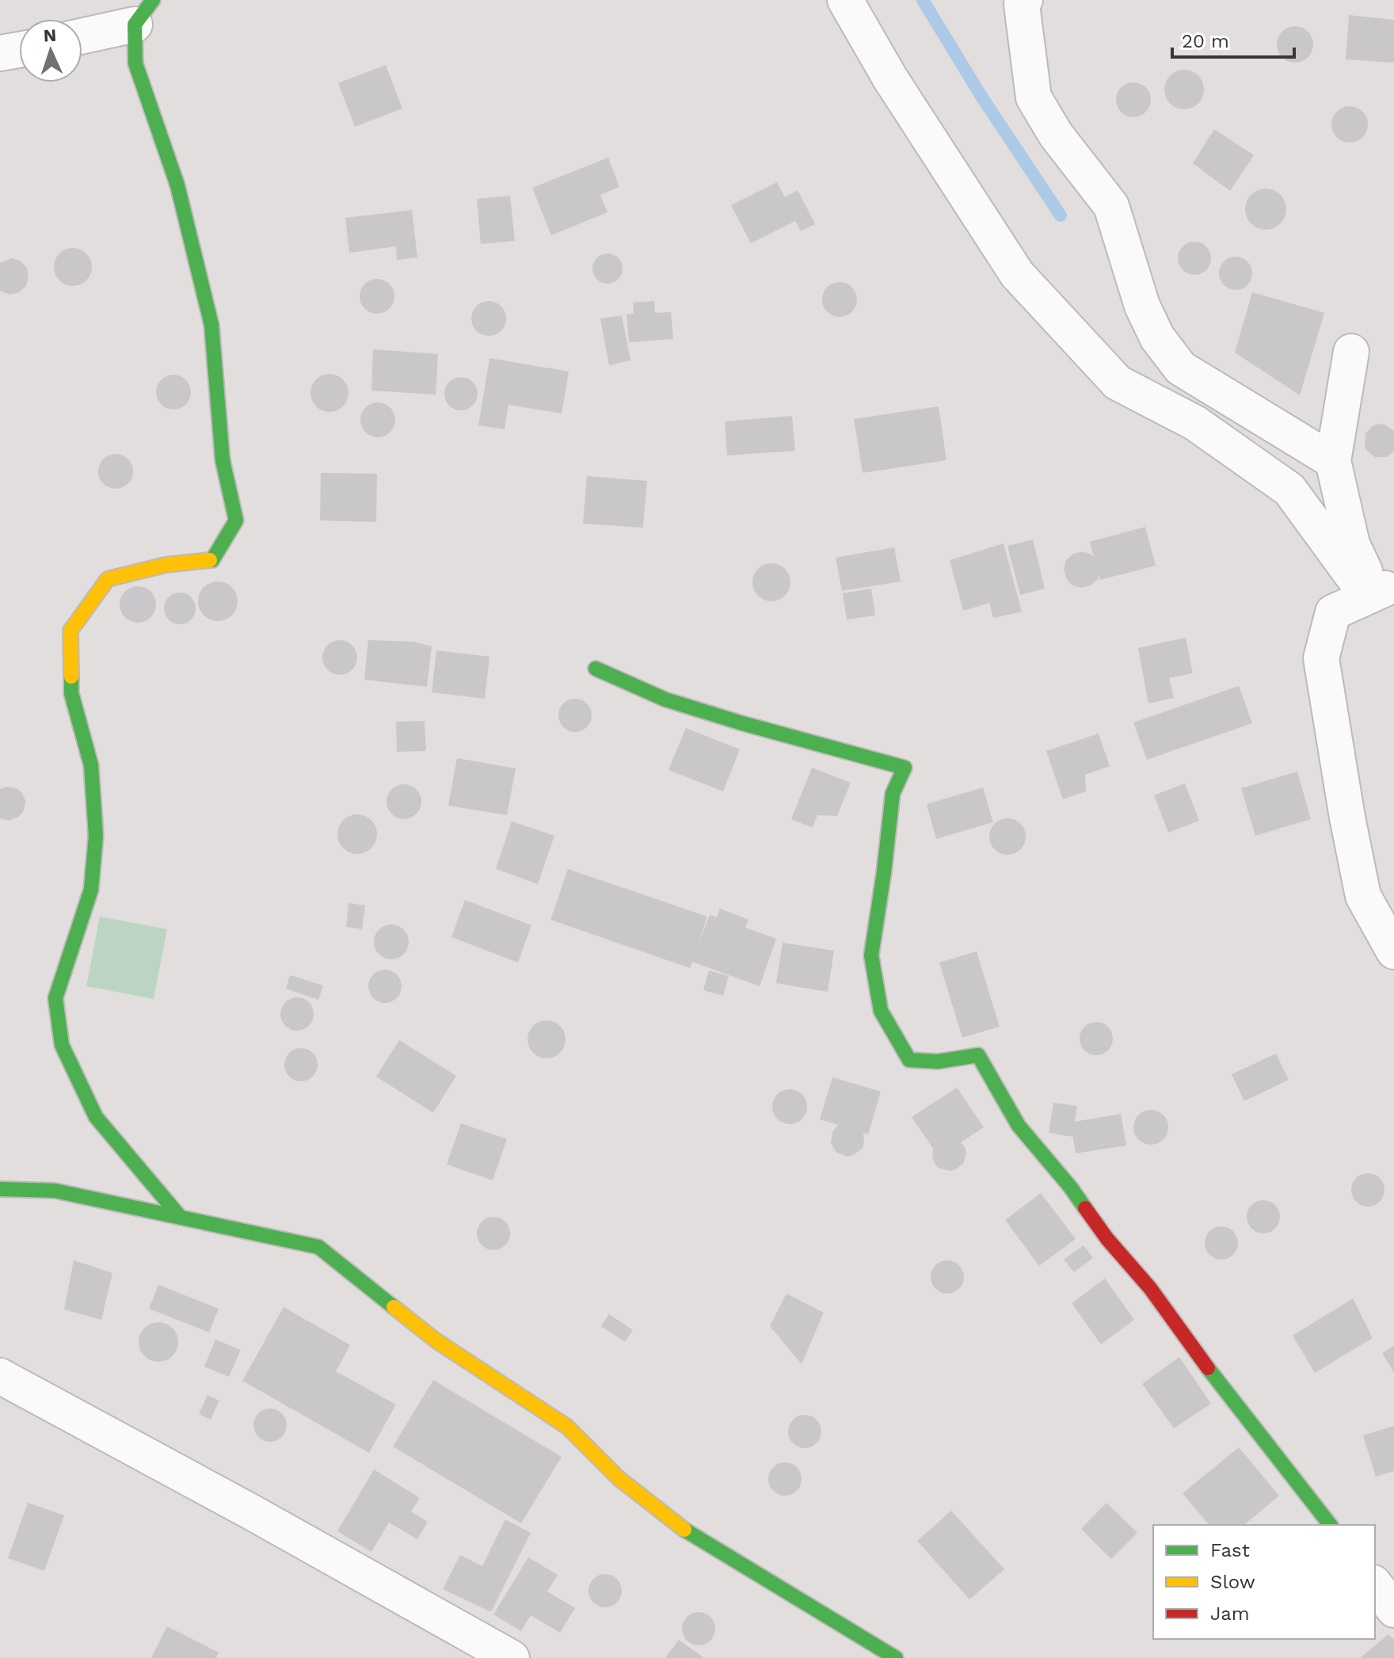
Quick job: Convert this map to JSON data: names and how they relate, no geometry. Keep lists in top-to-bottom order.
{
  "legend": ["Fast", "Slow", "Jam"],
  "scale_bar": "20 m",
  "north": "top"
}
